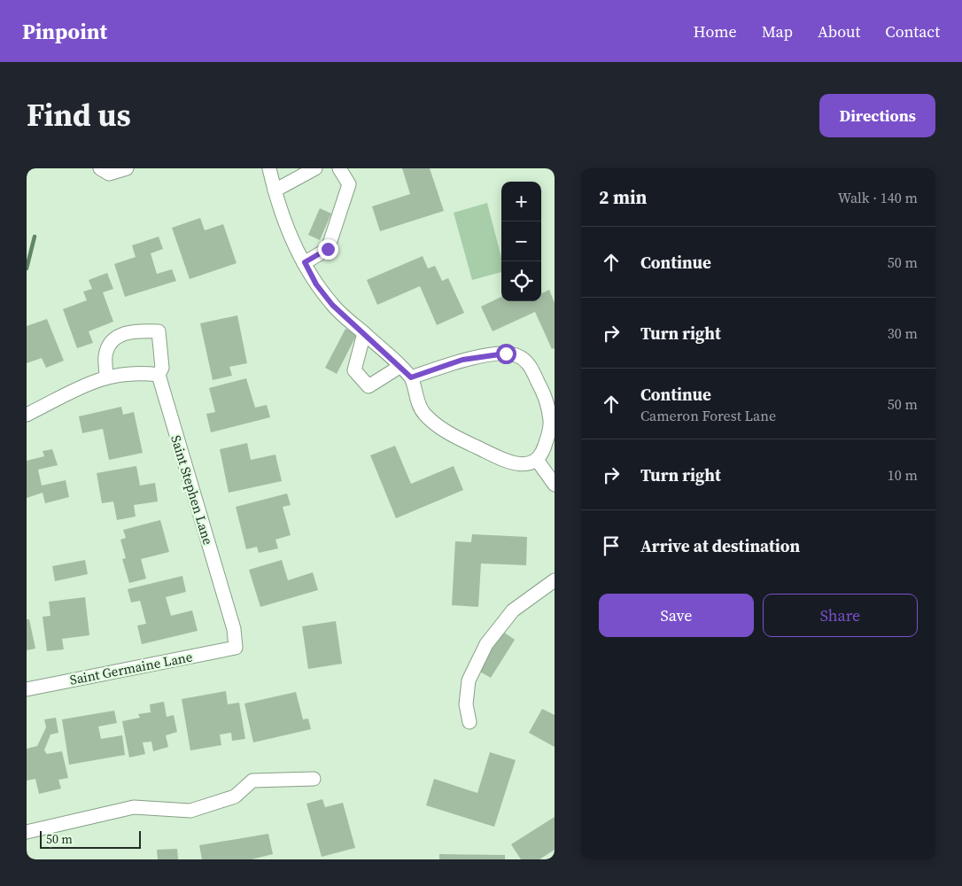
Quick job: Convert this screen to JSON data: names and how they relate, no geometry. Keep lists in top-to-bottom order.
{
  "streets": {
    "street": ["Saint Stephen Lane", "Saint Germaine Lane"]
  },
  "crossings": [
    ["Saint Stephen Lane", "Saint Germaine Lane"]
  ],
  "scale_bar": "50 m",
  "page": {
    "header": "Pinpoint",
    "nav": [
      "Home",
      "Map",
      "About",
      "Contact"
    ],
    "title": "Find us",
    "buttons": [
      "Directions",
      ["Save", "Share"]
    ],
    "heading": ["2 min", "Walk · 140 m"],
    "map_buttons": ["+", "−"],
    "list": [
      ["Continue", "50 m"],
      ["Turn right", "30 m"],
      ["Continue", "Cameron Forest Lane", "50 m"],
      ["Turn right", "10 m"],
      "Arrive at destination"
    ],
    "scale": "50 m"
  }
}
